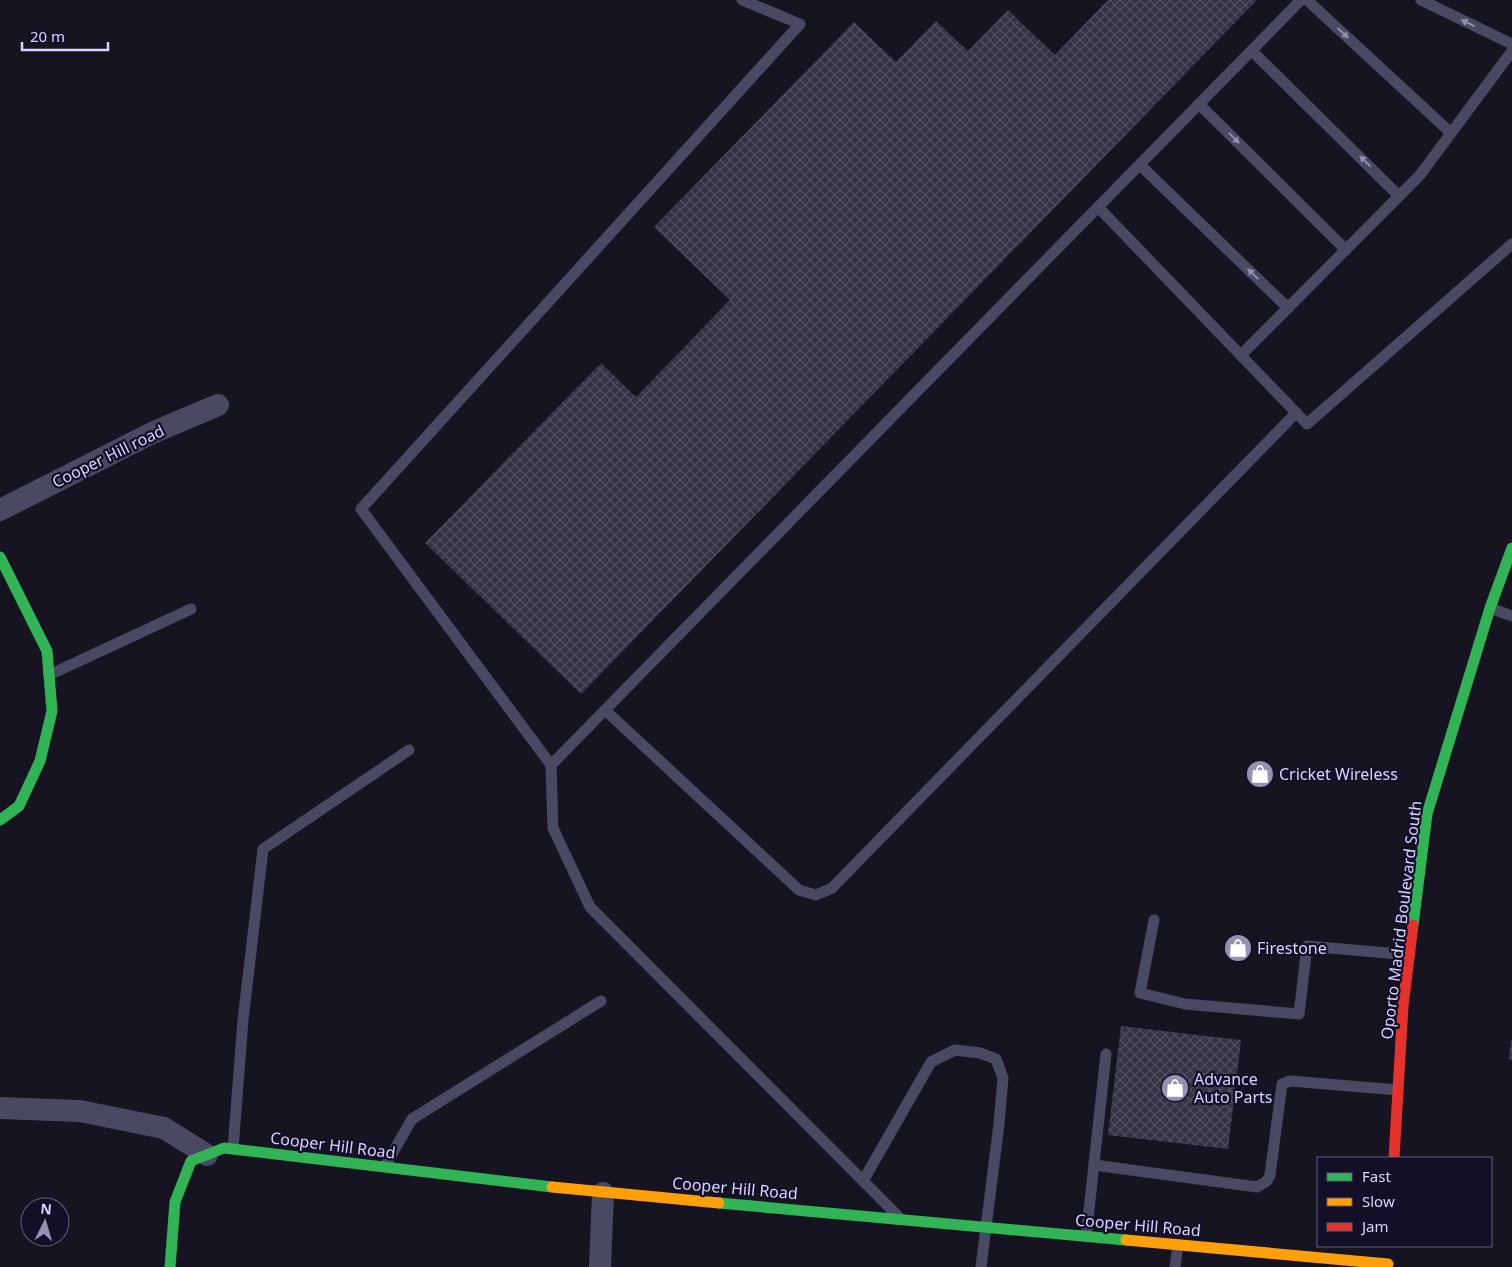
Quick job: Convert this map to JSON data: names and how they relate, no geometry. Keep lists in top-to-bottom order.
{
  "streets": {
    "street": ["Cooper Hill road", "Oporto Madrid Boulevard South", "Cooper Hill Road"]
  },
  "places": {
    "shop": ["Cricket Wireless", "Firestone", "Advance Auto Parts"]
  },
  "legend": ["Fast", "Slow", "Jam"],
  "scale_bar": "20 m",
  "north": "top"
}
